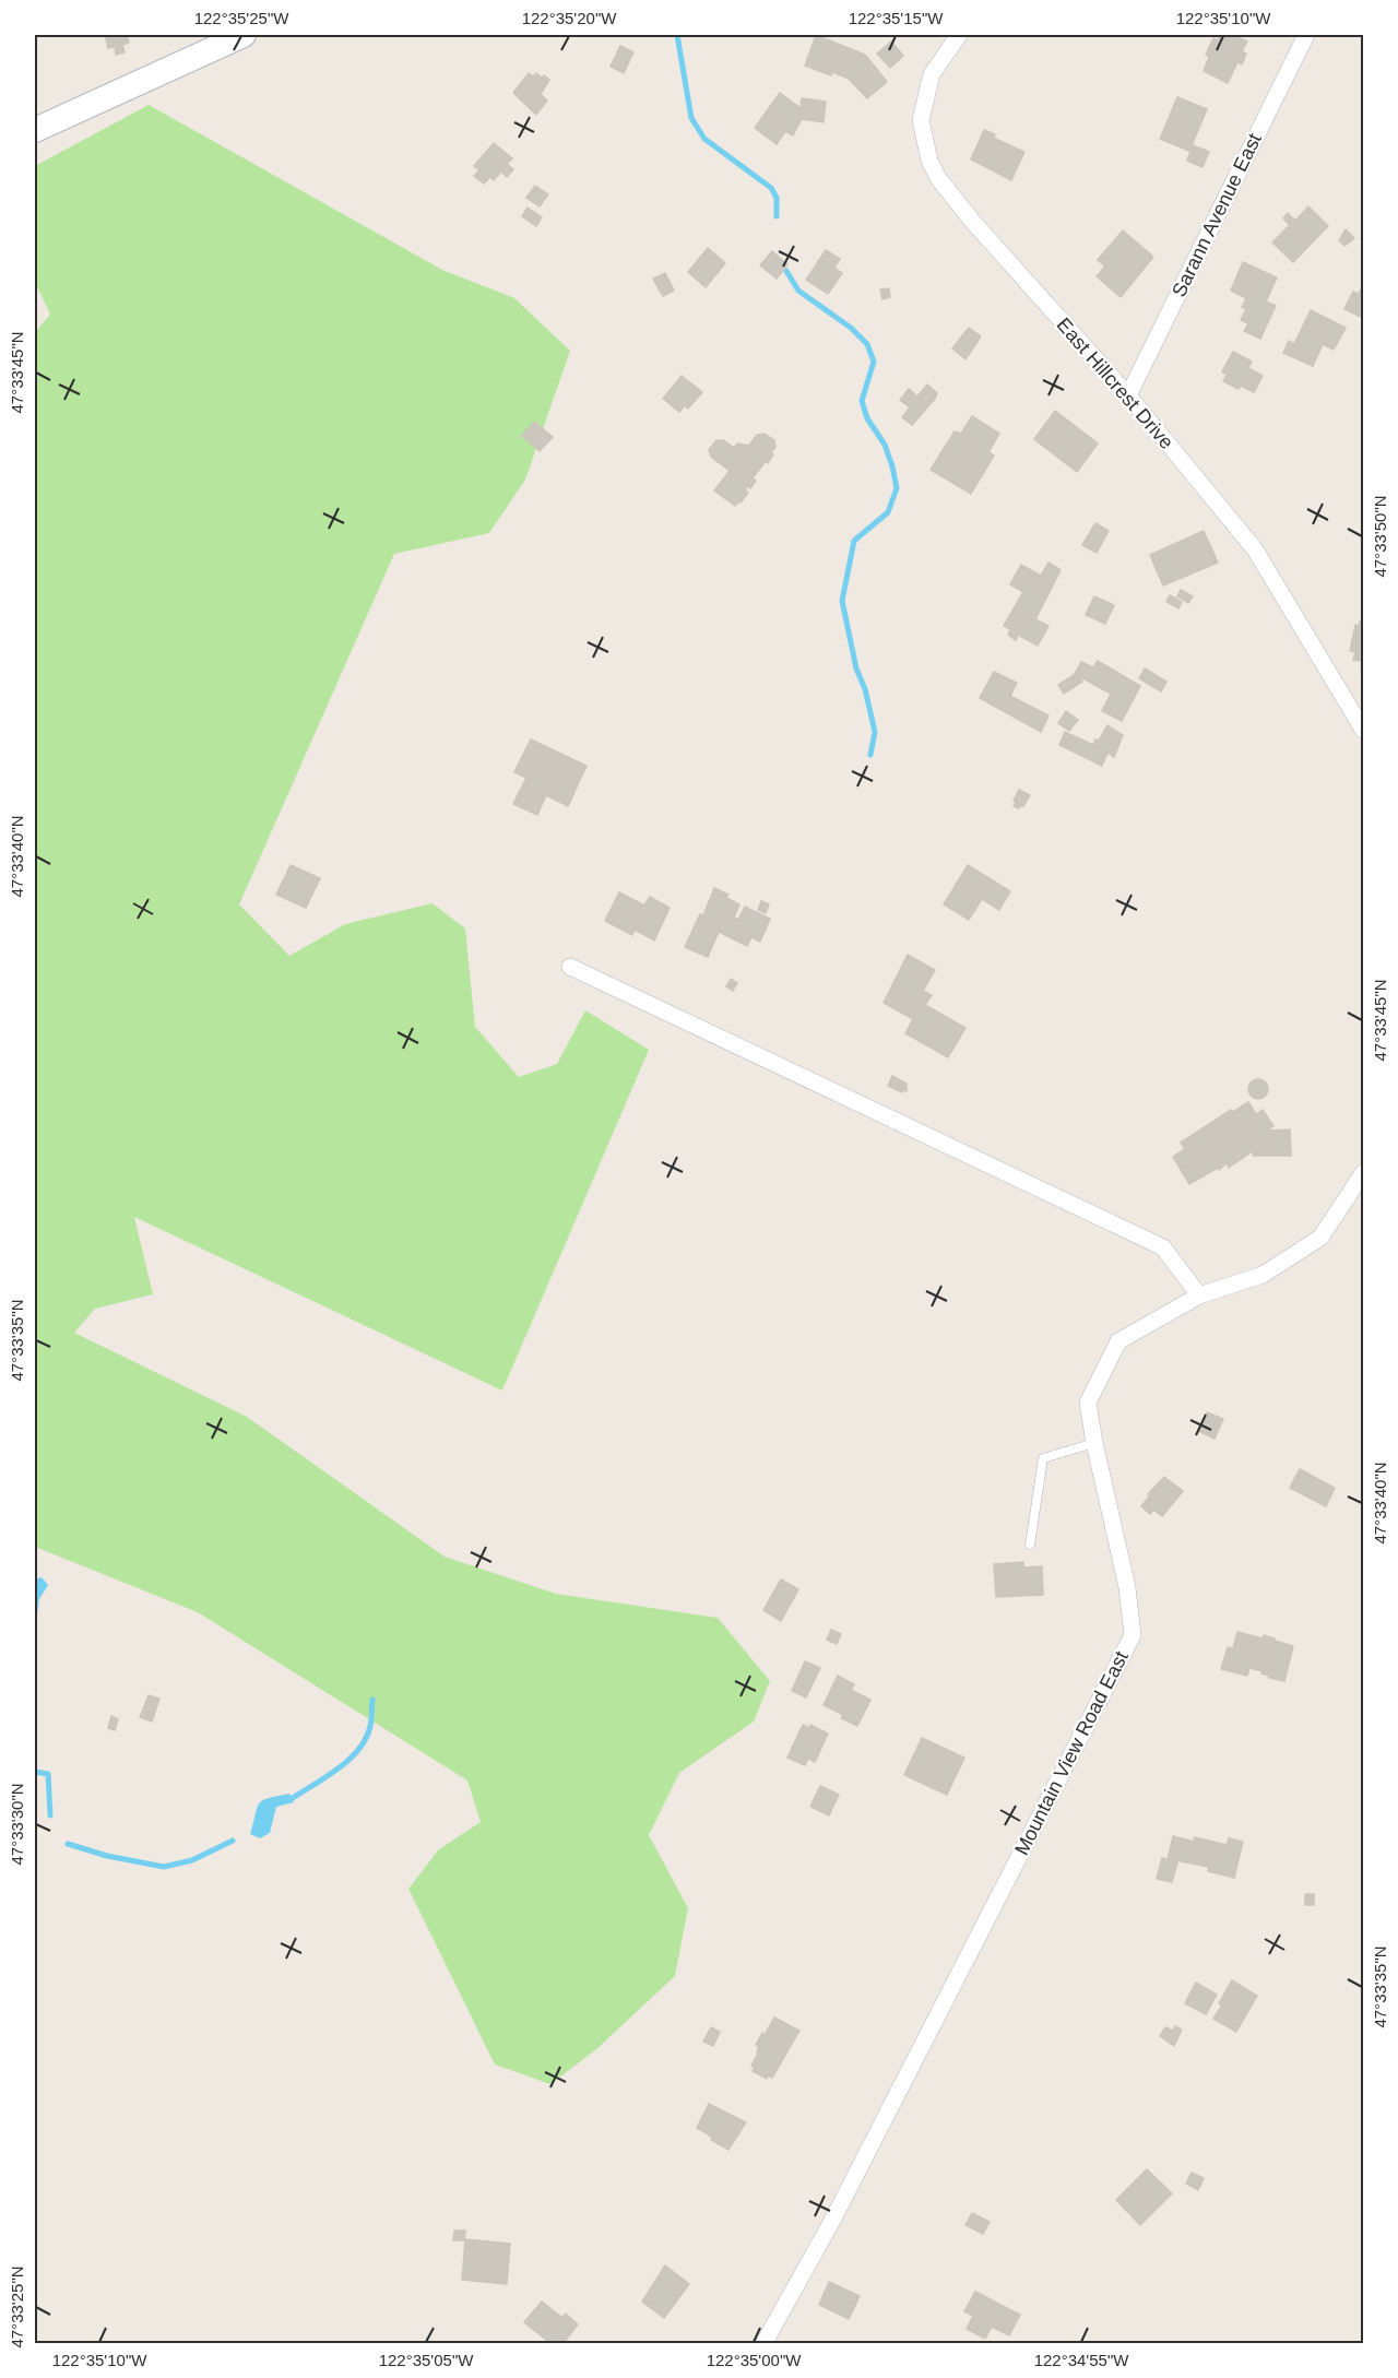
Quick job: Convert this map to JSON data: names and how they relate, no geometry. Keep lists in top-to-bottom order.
{
  "streets": {
    "street": ["Sarann Avenue East", "East Hillcrest Drive", "Mountain View Road East"]
  },
  "crossings": [
    ["Sarann Avenue East", "East Hillcrest Drive"]
  ],
  "coordinates": [
    "122°35'25\"W",
    "122°35'20\"W",
    "122°35'15\"W",
    "122°35'10\"W",
    "47°33'45\"N",
    "47°33'50\"N",
    "47°33'40\"N",
    "47°33'35\"N",
    "47°33'30\"N",
    "47°33'25\"N",
    "122°35'05\"W",
    "122°35'00\"W",
    "122°34'55\"W"
  ]
}
